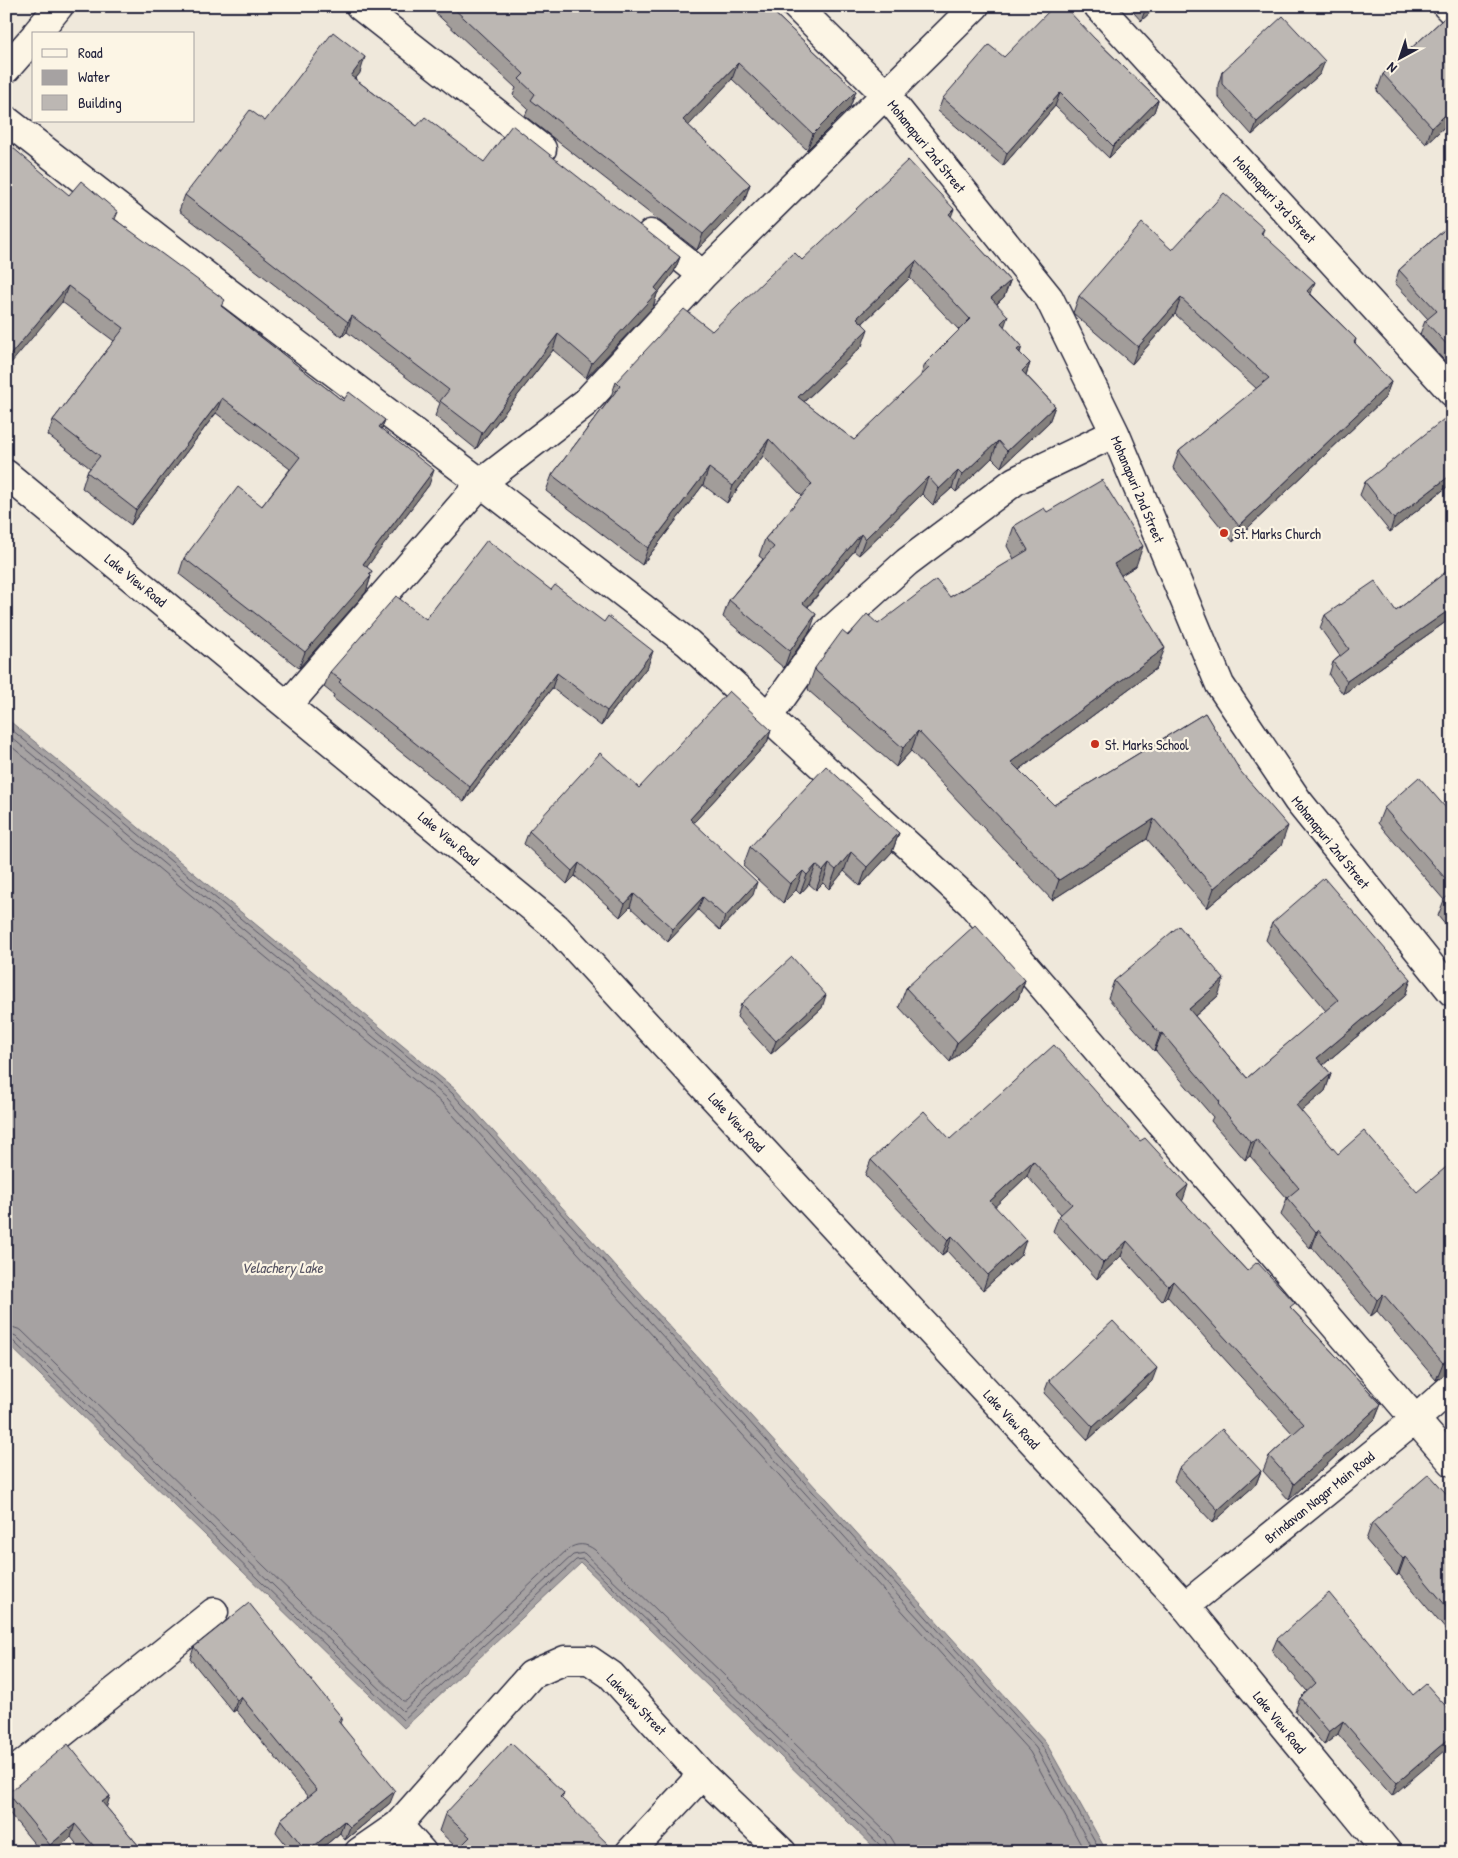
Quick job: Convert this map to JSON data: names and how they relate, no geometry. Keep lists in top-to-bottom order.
{
  "streets": {
    "street": [
      "Mohanapuri 2nd Street",
      "Mohanapuri 3rd Street",
      "Lake View Road",
      "Brindavan Nagar Main Road",
      "Lakeview Street"
    ]
  },
  "crossings": [
    ["Lake View Road", "Brindavan Nagar Main Road"]
  ],
  "water": ["Velachery Lake"],
  "places": ["St. Marks Church", "St. Marks School"],
  "legend": ["Road", "Water", "Building"],
  "north": "bottom left"
}
